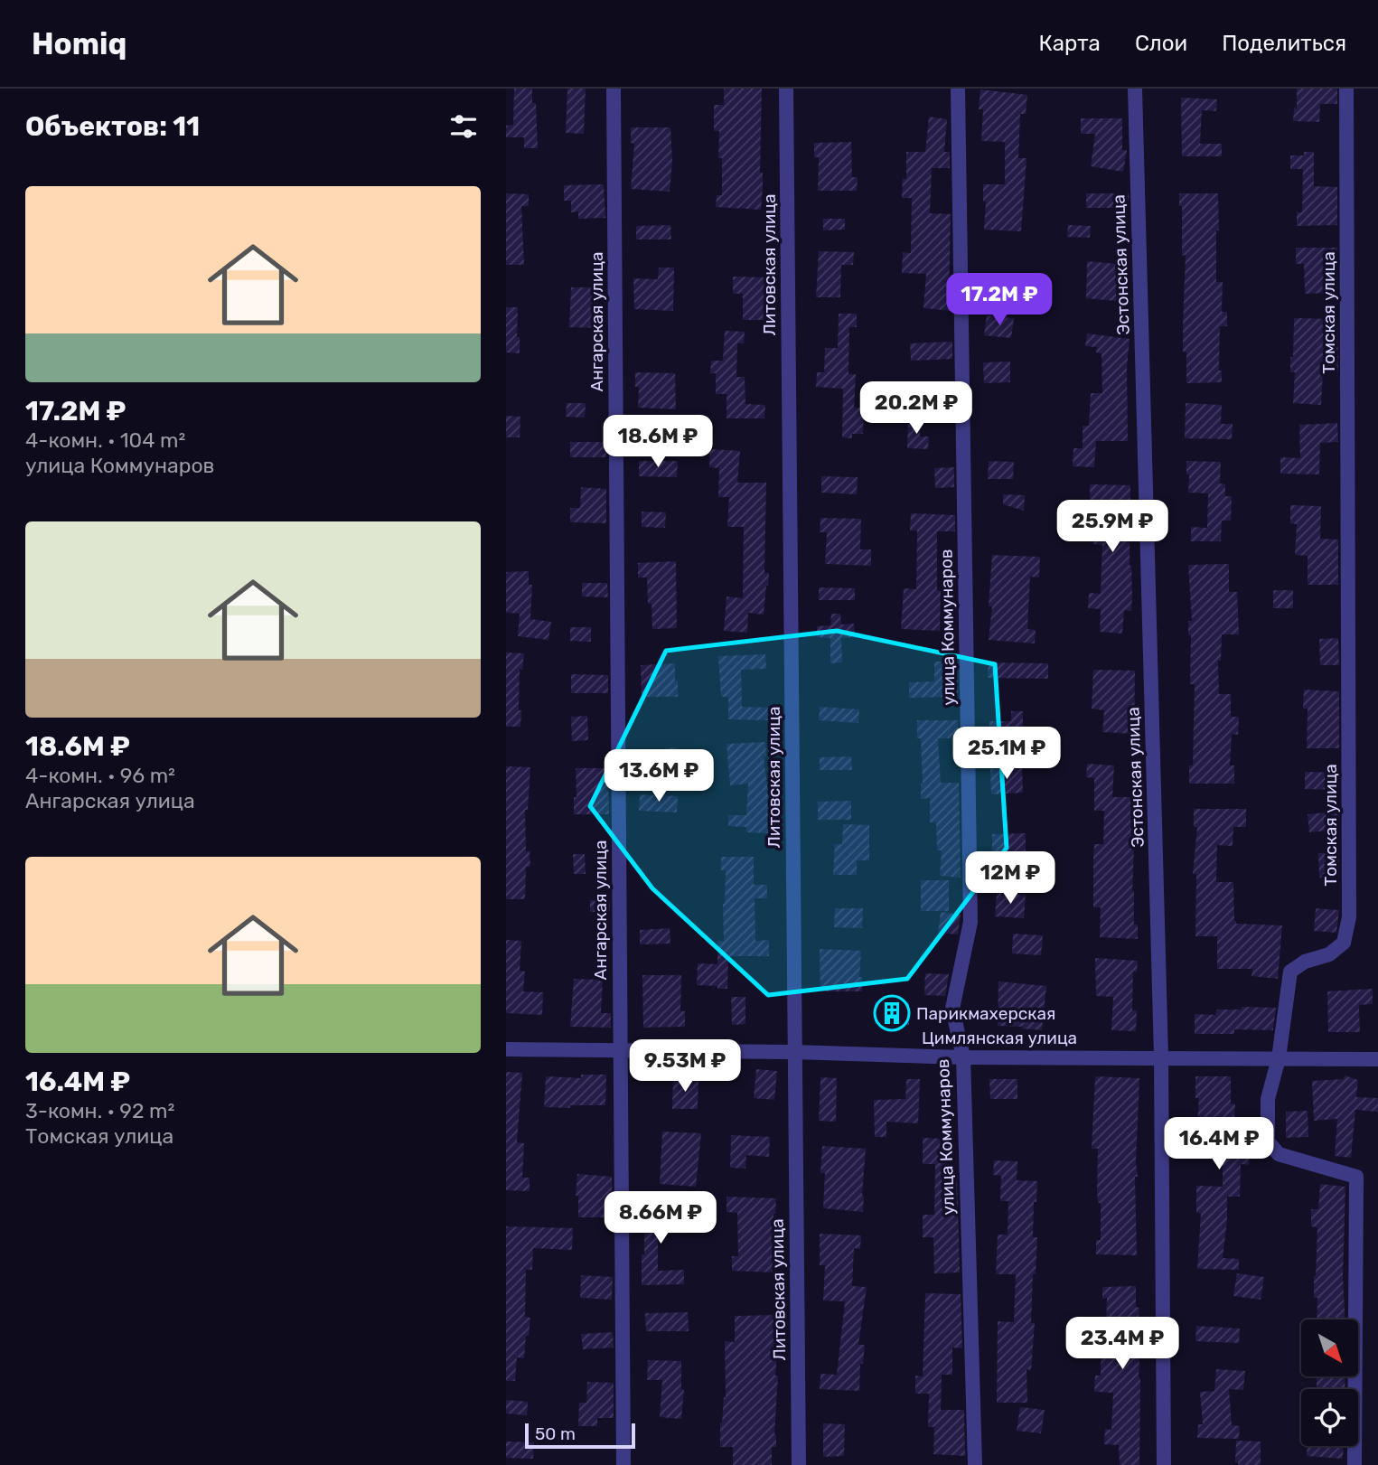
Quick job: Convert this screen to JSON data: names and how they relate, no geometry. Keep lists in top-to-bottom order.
{
  "streets": {
    "street": [
      "Литовская улица",
      "Эстонская улица",
      "Томская улица",
      "Ангарская улица",
      "улица Коммунаров",
      "Цимлянская улица"
    ]
  },
  "crossings": [
    ["Литовская улица", "Цимлянская улица"],
    ["Эстонская улица", "Цимлянская улица"],
    ["Томская улица", "Цимлянская улица"],
    ["Ангарская улица", "Цимлянская улица"],
    ["улица Коммунаров", "Цимлянская улица"]
  ],
  "places": {
    "building": ["Парикмахерская"]
  },
  "scale_bar": "50 m",
  "north": "bottom right",
  "page": {
    "header": "Homiq",
    "nav": ["Карта", "Слои", "Поделиться"],
    "heading": "Объектов: 11",
    "list": [
      {
        "name": "17.2M ₽",
        "note": "4-комн. · 104 m² · улица Коммунаров"
      },
      {
        "name": "18.6M ₽",
        "note": "4-комн. · 96 m² · Ангарская улица"
      },
      {
        "name": "16.4M ₽",
        "note": "3-комн. · 92 m² · Томская улица"
      }
    ],
    "price": [
      "17.2M ₽",
      "20.2M ₽",
      "18.6M ₽",
      "25.9M ₽",
      "25.1M ₽",
      "13.6M ₽",
      "12M ₽",
      "9.53M ₽",
      "16.4M ₽",
      "8.66M ₽",
      "23.4M ₽"
    ],
    "scale": "50 m"
  }
}
